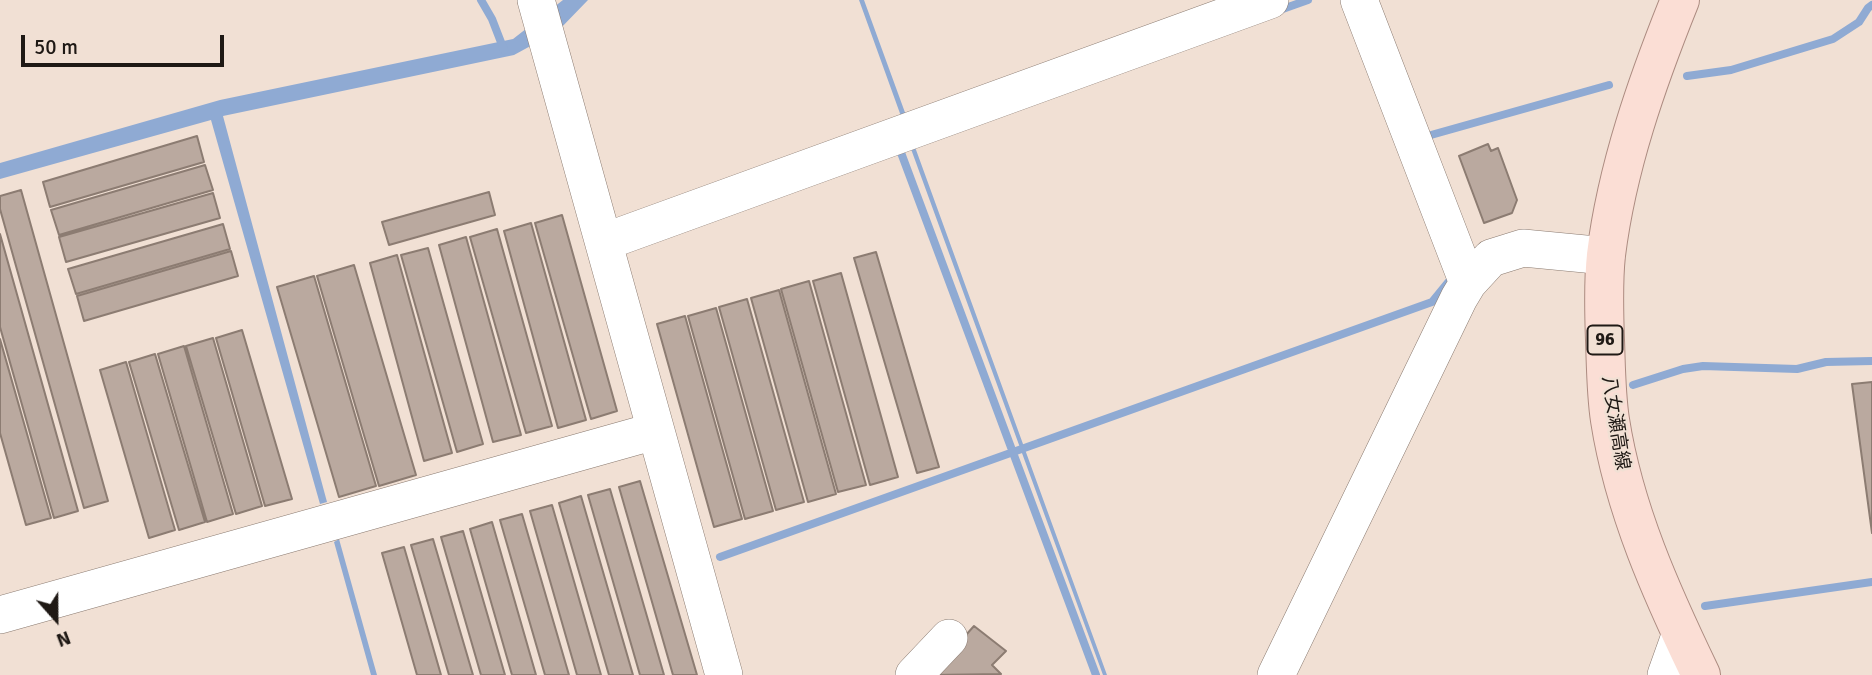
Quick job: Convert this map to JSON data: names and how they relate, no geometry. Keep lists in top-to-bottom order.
{
  "streets": {
    "main road": ["96", "八女瀬高線"]
  },
  "scale_bar": "50 m",
  "north": "bottom"
}
